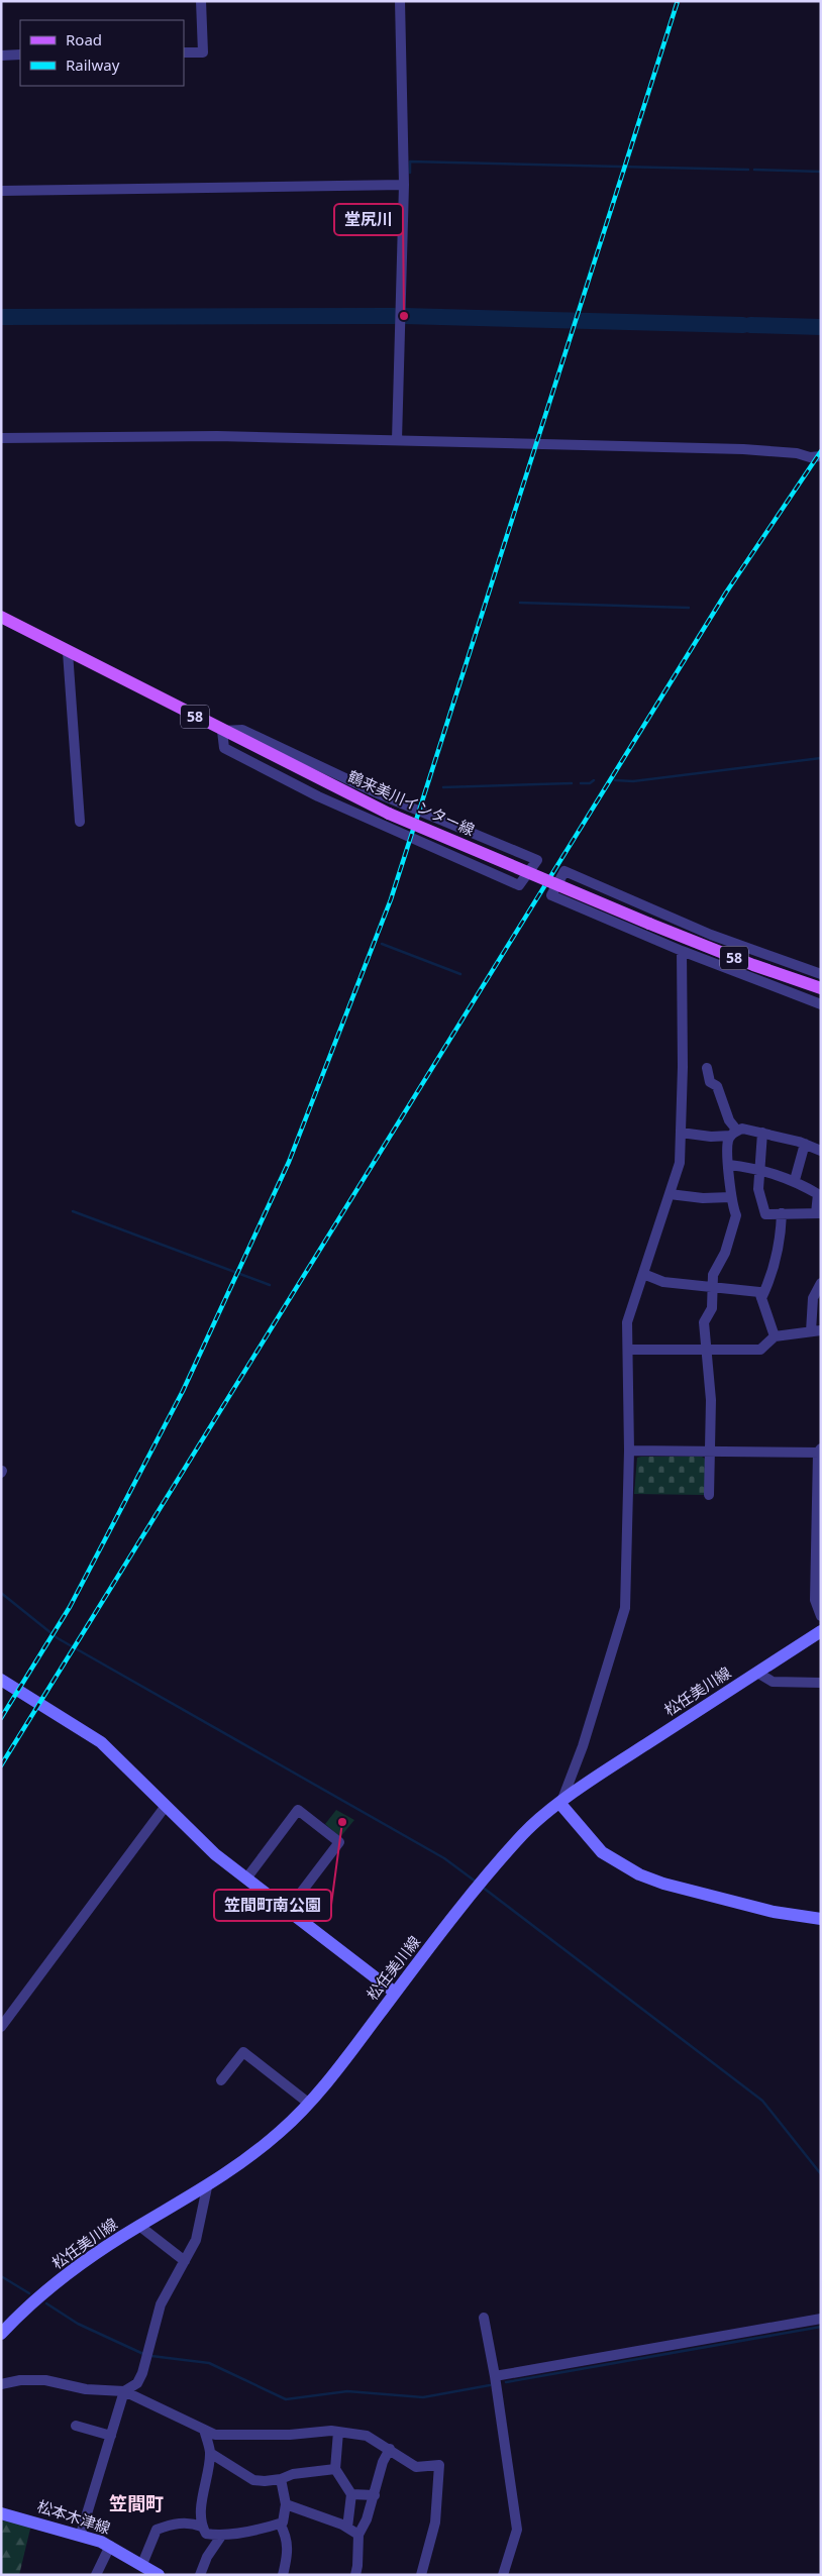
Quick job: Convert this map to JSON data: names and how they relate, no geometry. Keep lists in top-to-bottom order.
{
  "streets": {
    "main road": [
      "58",
      "鶴来美川インター線",
      "松任美川線",
      "松本木津線"
    ]
  },
  "districts": ["笠間町"],
  "places": ["堂尻川", "笠間町南公園"],
  "legend": ["Road", "Railway"]
}
